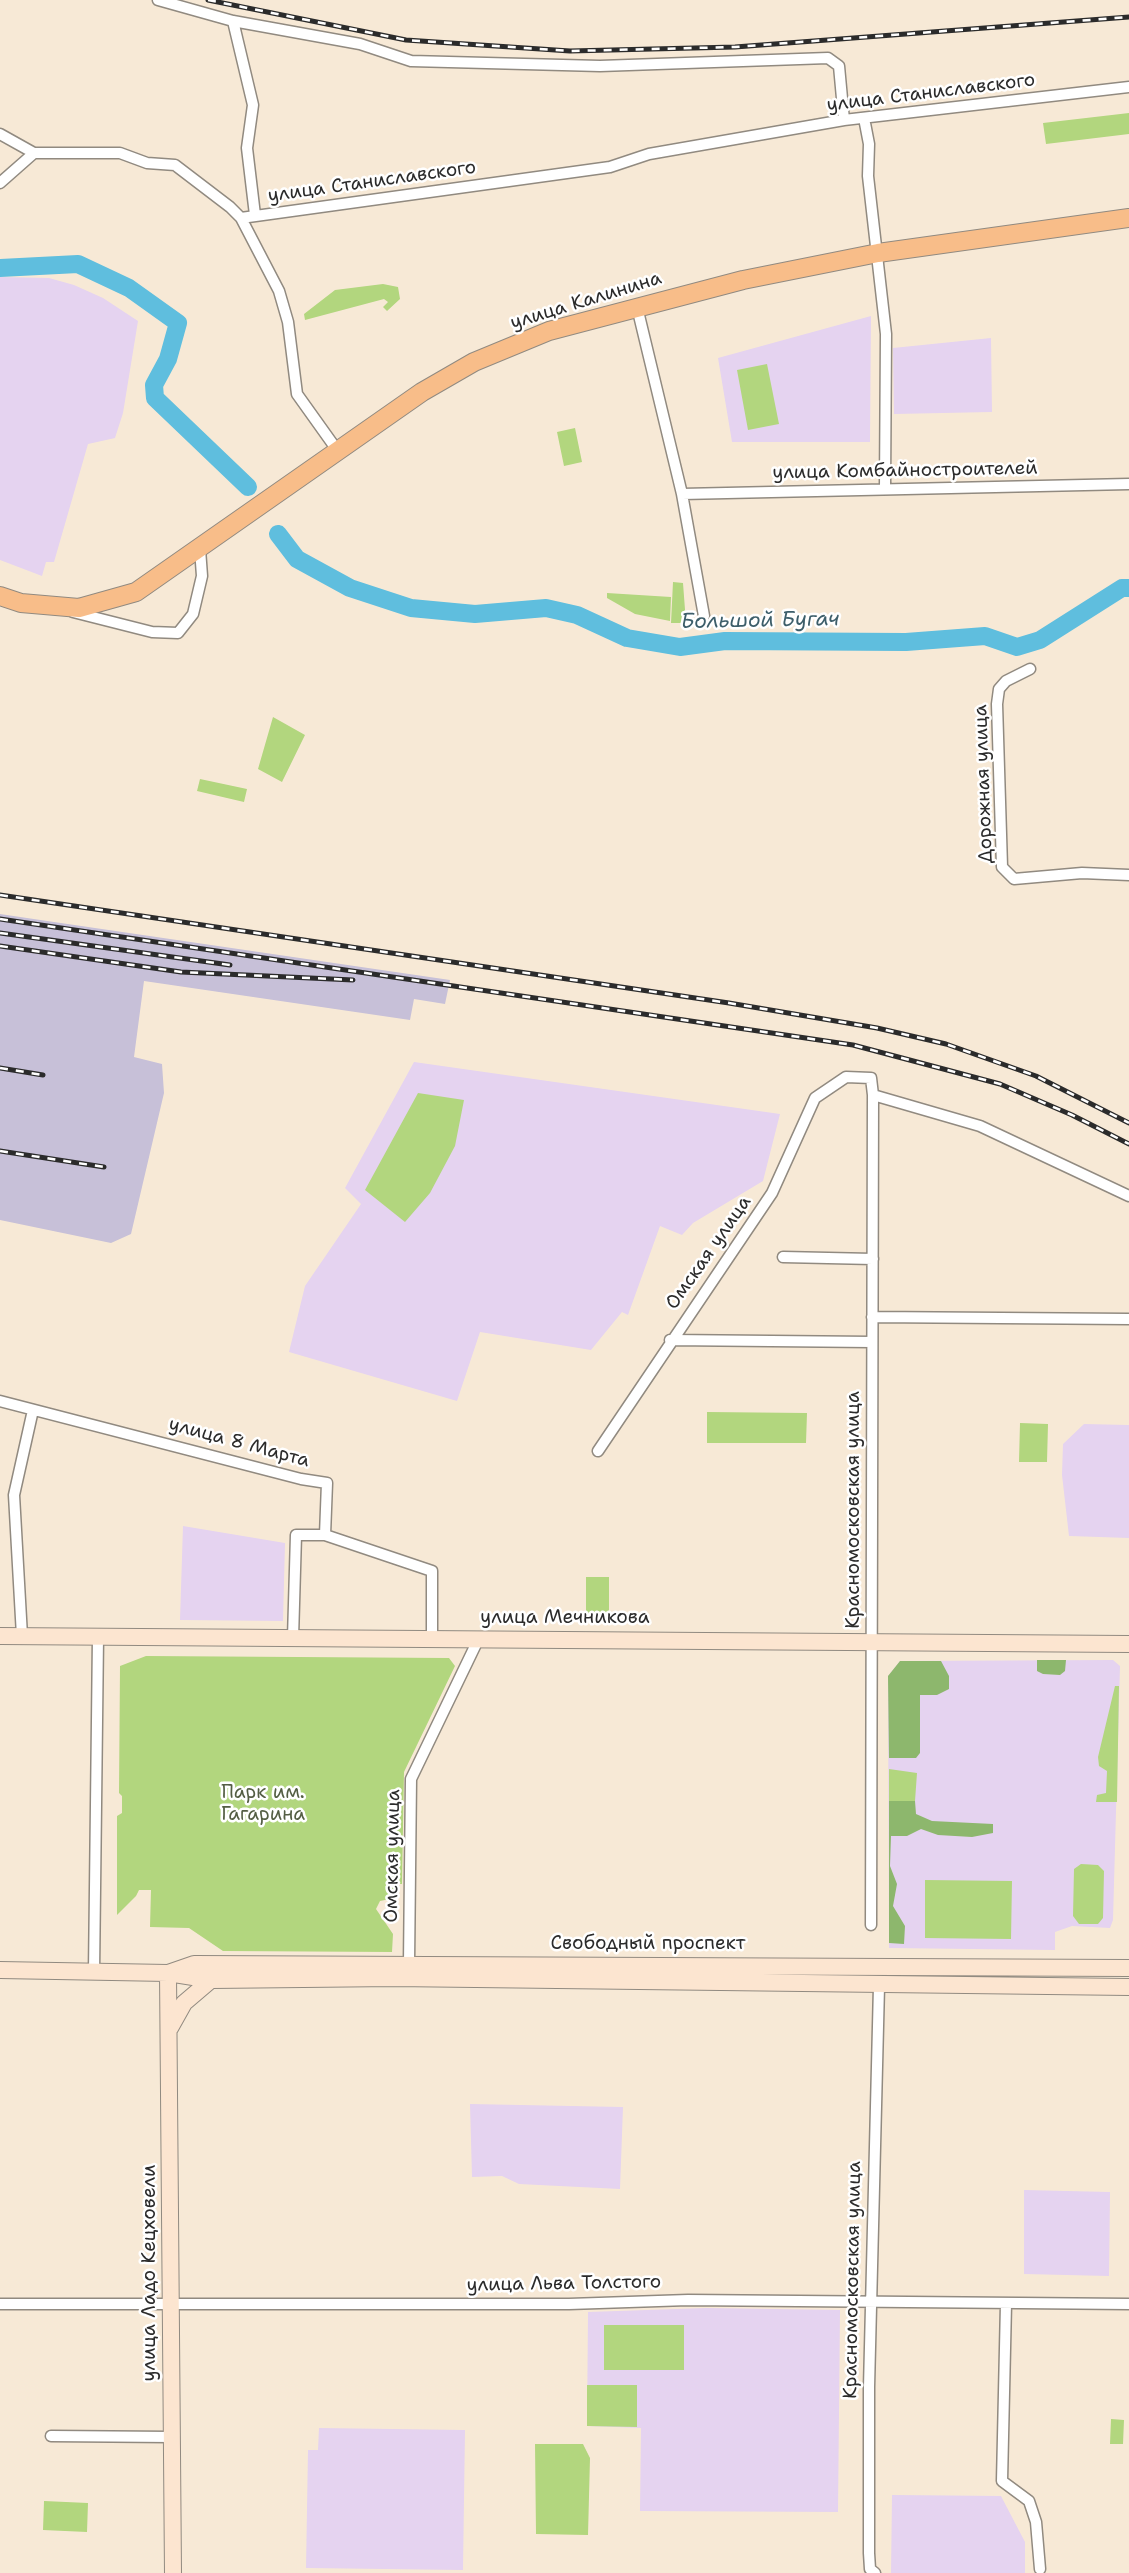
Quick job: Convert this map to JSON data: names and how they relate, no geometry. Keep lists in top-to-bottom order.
{
  "streets": {
    "main road": [
      "улица Калинина",
      "улица Мечникова",
      "Свободный проспект",
      "улица Ладо Кецховели"
    ],
    "street": [
      "улица Станиславского",
      "улица Комбайностроителей",
      "Дорожная улица",
      "Омская улица",
      "улица 8 Марта",
      "Красномосковская улица",
      "улица Льва Толстого"
    ]
  },
  "crossings": [
    ["Омская улица", "Красномосковская улица"],
    ["Омская улица", "улица Мечникова"],
    ["Омская улица", "Свободный проспект"],
    ["Красномосковская улица", "улица Мечникова"],
    ["Красномосковская улица", "Свободный проспект"],
    ["Красномосковская улица", "улица Льва Толстого"],
    ["Свободный проспект", "улица Ладо Кецховели"],
    ["улица Ладо Кецховели", "улица Льва Толстого"]
  ],
  "water": ["Большой Бугач"],
  "parks": ["Парк им. Гагарина"]
}
